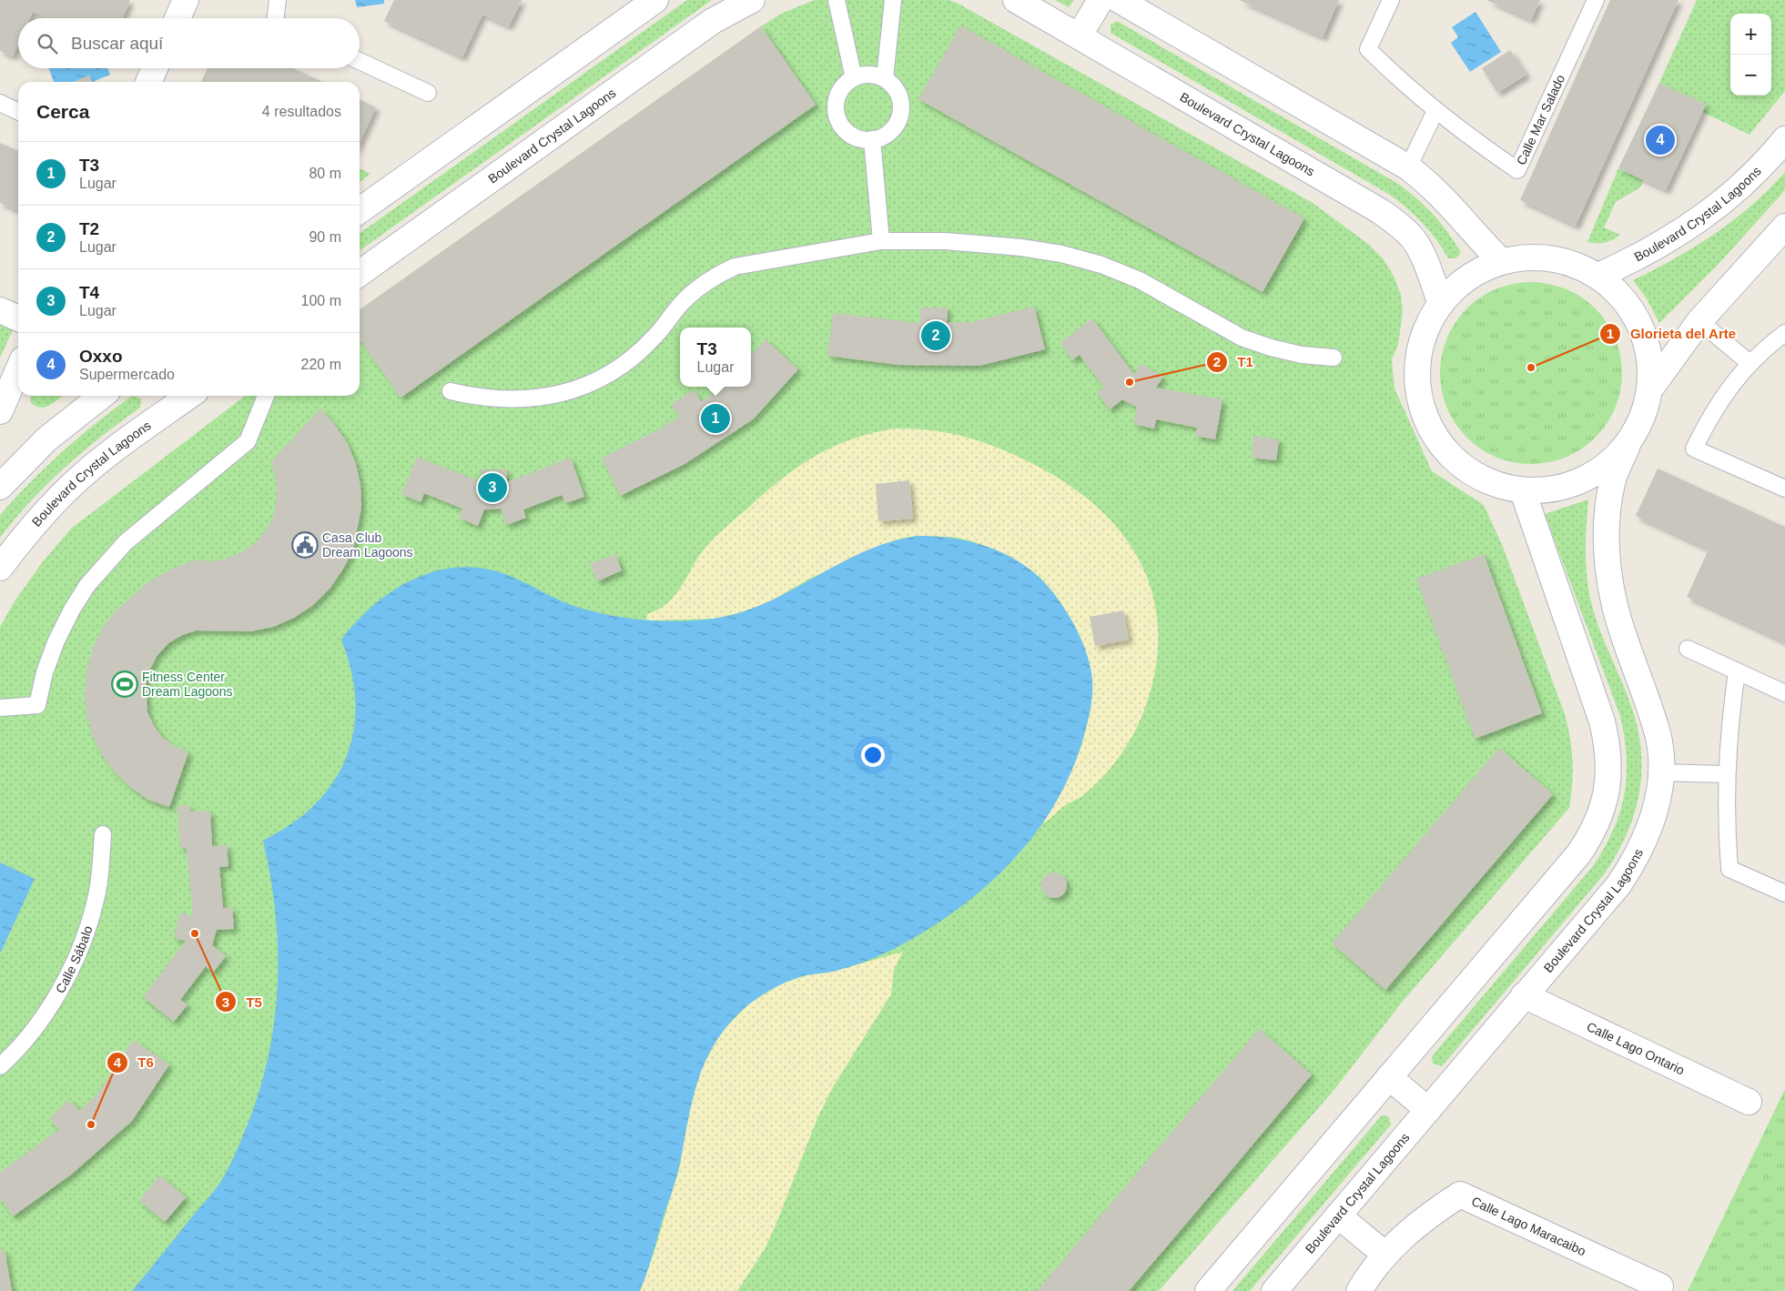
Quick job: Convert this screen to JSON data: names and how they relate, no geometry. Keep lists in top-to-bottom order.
{
  "streets": {
    "street": ["Boulevard Crystal Lagoons", "Calle Lago Ontario", "Calle Lago Maracaibo"],
    "lane": ["Calle Mar Salado", "Calle Sábalo"]
  },
  "crossings": [
    ["Boulevard Crystal Lagoons", "Calle Lago Ontario"]
  ],
  "places": {
    "other": [
      "Glorieta del Arte",
      "T1",
      "T5",
      "T6"
    ],
    "public building": ["Casa Club Dream Lagoons"],
    "sports": ["Fitness Center Dream Lagoons"]
  },
  "page": {
    "map_buttons": ["+", "−"],
    "search": "Buscar aquí",
    "heading": ["Cerca", "4 resultados"],
    "pins": [
      "4",
      "2",
      "1",
      "3"
    ],
    "list": [
      {
        "mark": "1",
        "name": "T3",
        "note": "Lugar",
        "value": "80 m"
      },
      {
        "mark": "2",
        "name": "T2",
        "note": "Lugar",
        "value": "90 m"
      },
      {
        "mark": "3",
        "name": "T4",
        "note": "Lugar",
        "value": "100 m"
      },
      {
        "mark": "4",
        "name": "Oxxo",
        "note": "Supermercado",
        "value": "220 m"
      }
    ],
    "popup": ["T3", "Lugar"]
  }
}
